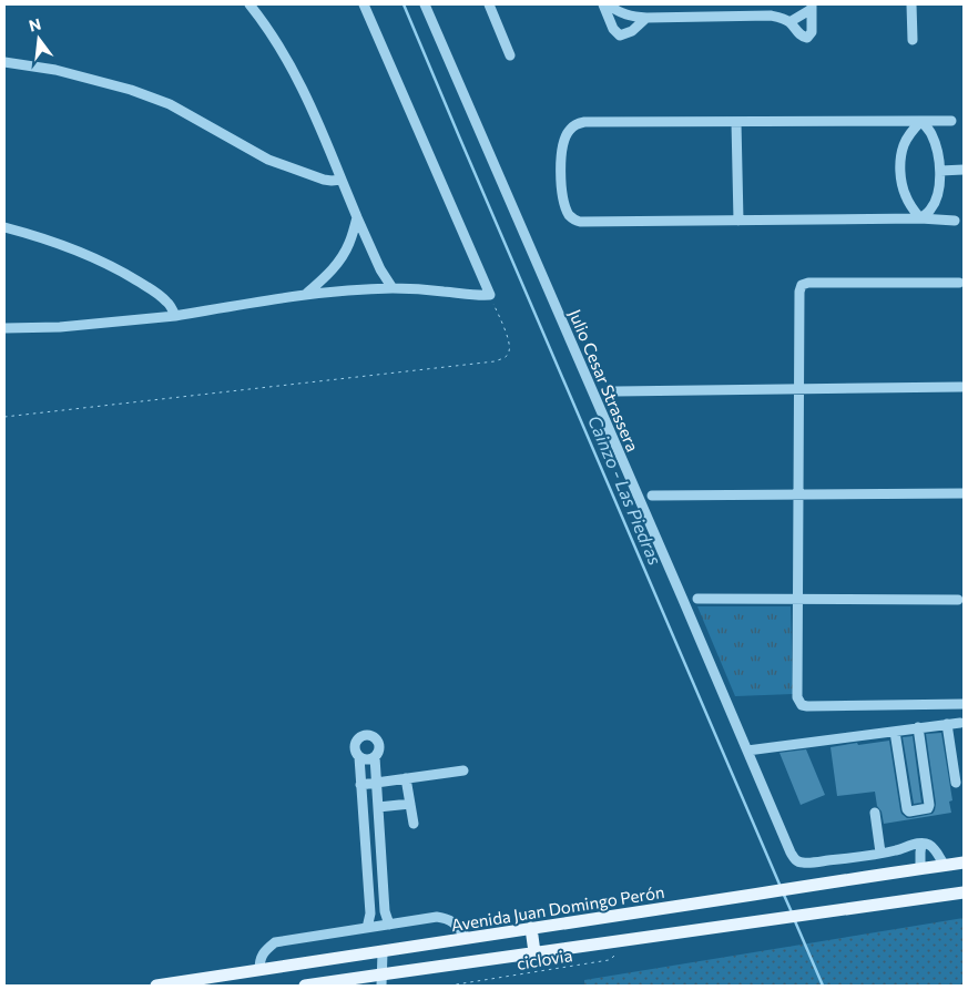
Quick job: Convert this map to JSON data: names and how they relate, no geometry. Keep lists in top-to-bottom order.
{
  "streets": {
    "main road": ["Avenida Juan Domingo Perón"],
    "street": ["Julio Cesar Strassera"],
    "path": ["ciclovia"]
  },
  "water": ["Cainzo - Las Piedras"],
  "north": "top"
}
